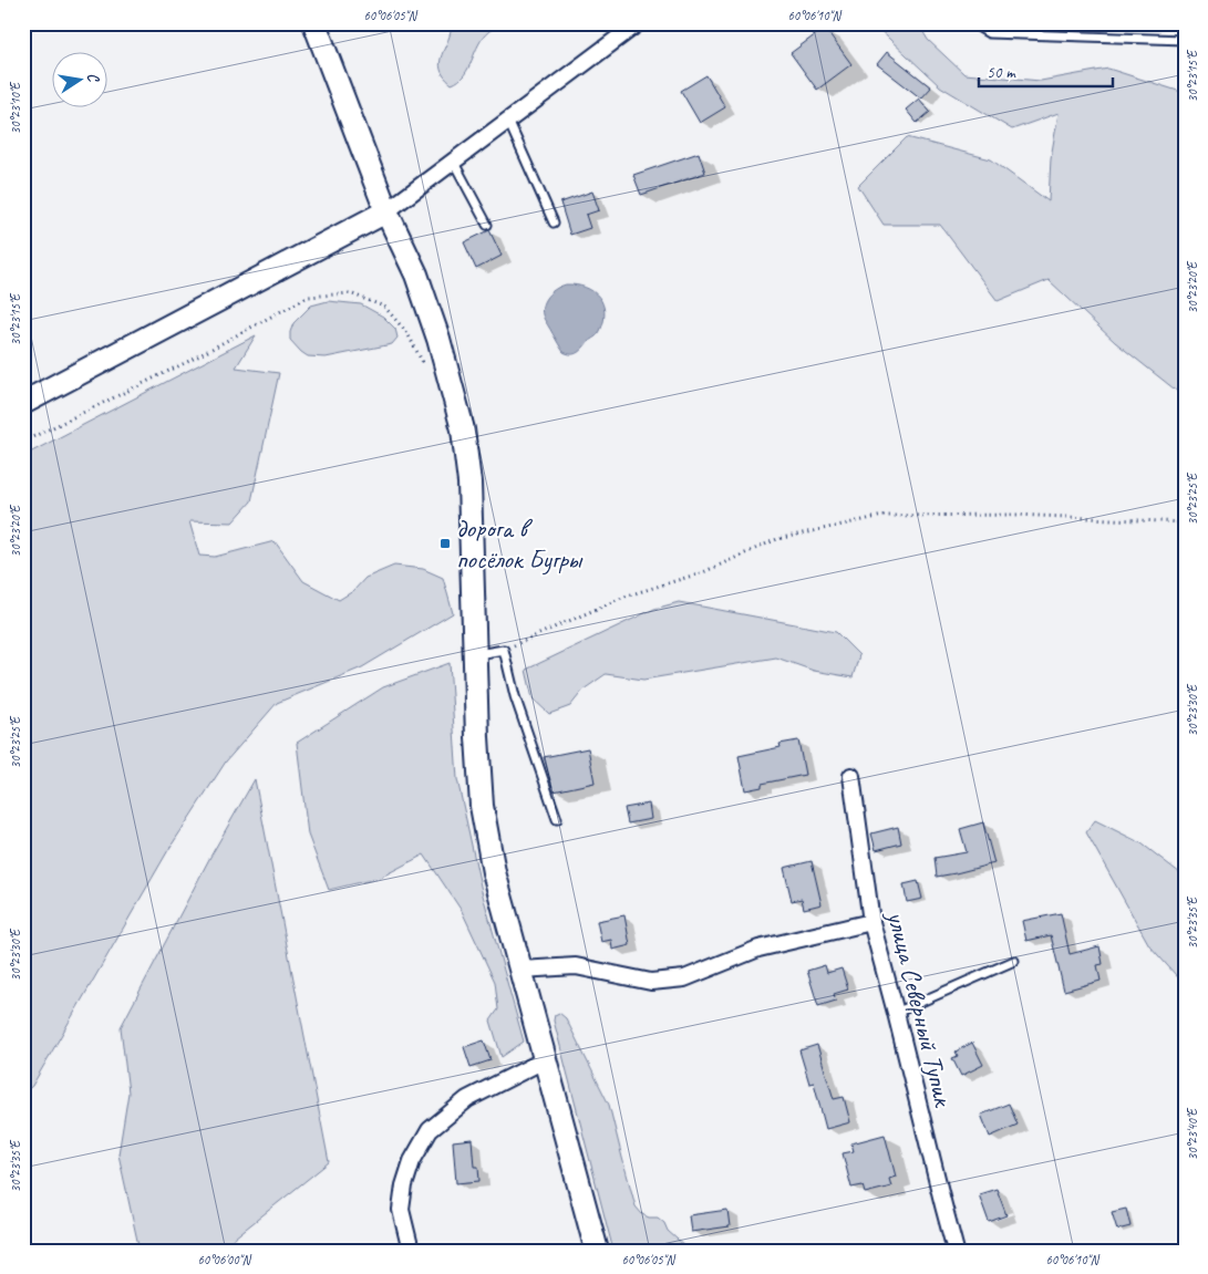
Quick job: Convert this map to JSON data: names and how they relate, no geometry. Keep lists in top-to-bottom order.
{
  "streets": {
    "street": ["улица Северный Тупик"]
  },
  "places": {
    "transit": ["дорога в посёлок Бугры"]
  },
  "scale_bar": "50 m",
  "north": "right",
  "coordinates": [
    "60°06'05\"N",
    "60°06'10\"N",
    "30°23'15\"E",
    "30°23'10\"E",
    "30°23'20\"E",
    "30°23'25\"E",
    "30°23'30\"E",
    "30°23'35\"E",
    "30°23'40\"E",
    "60°06'00\"N"
  ]
}
